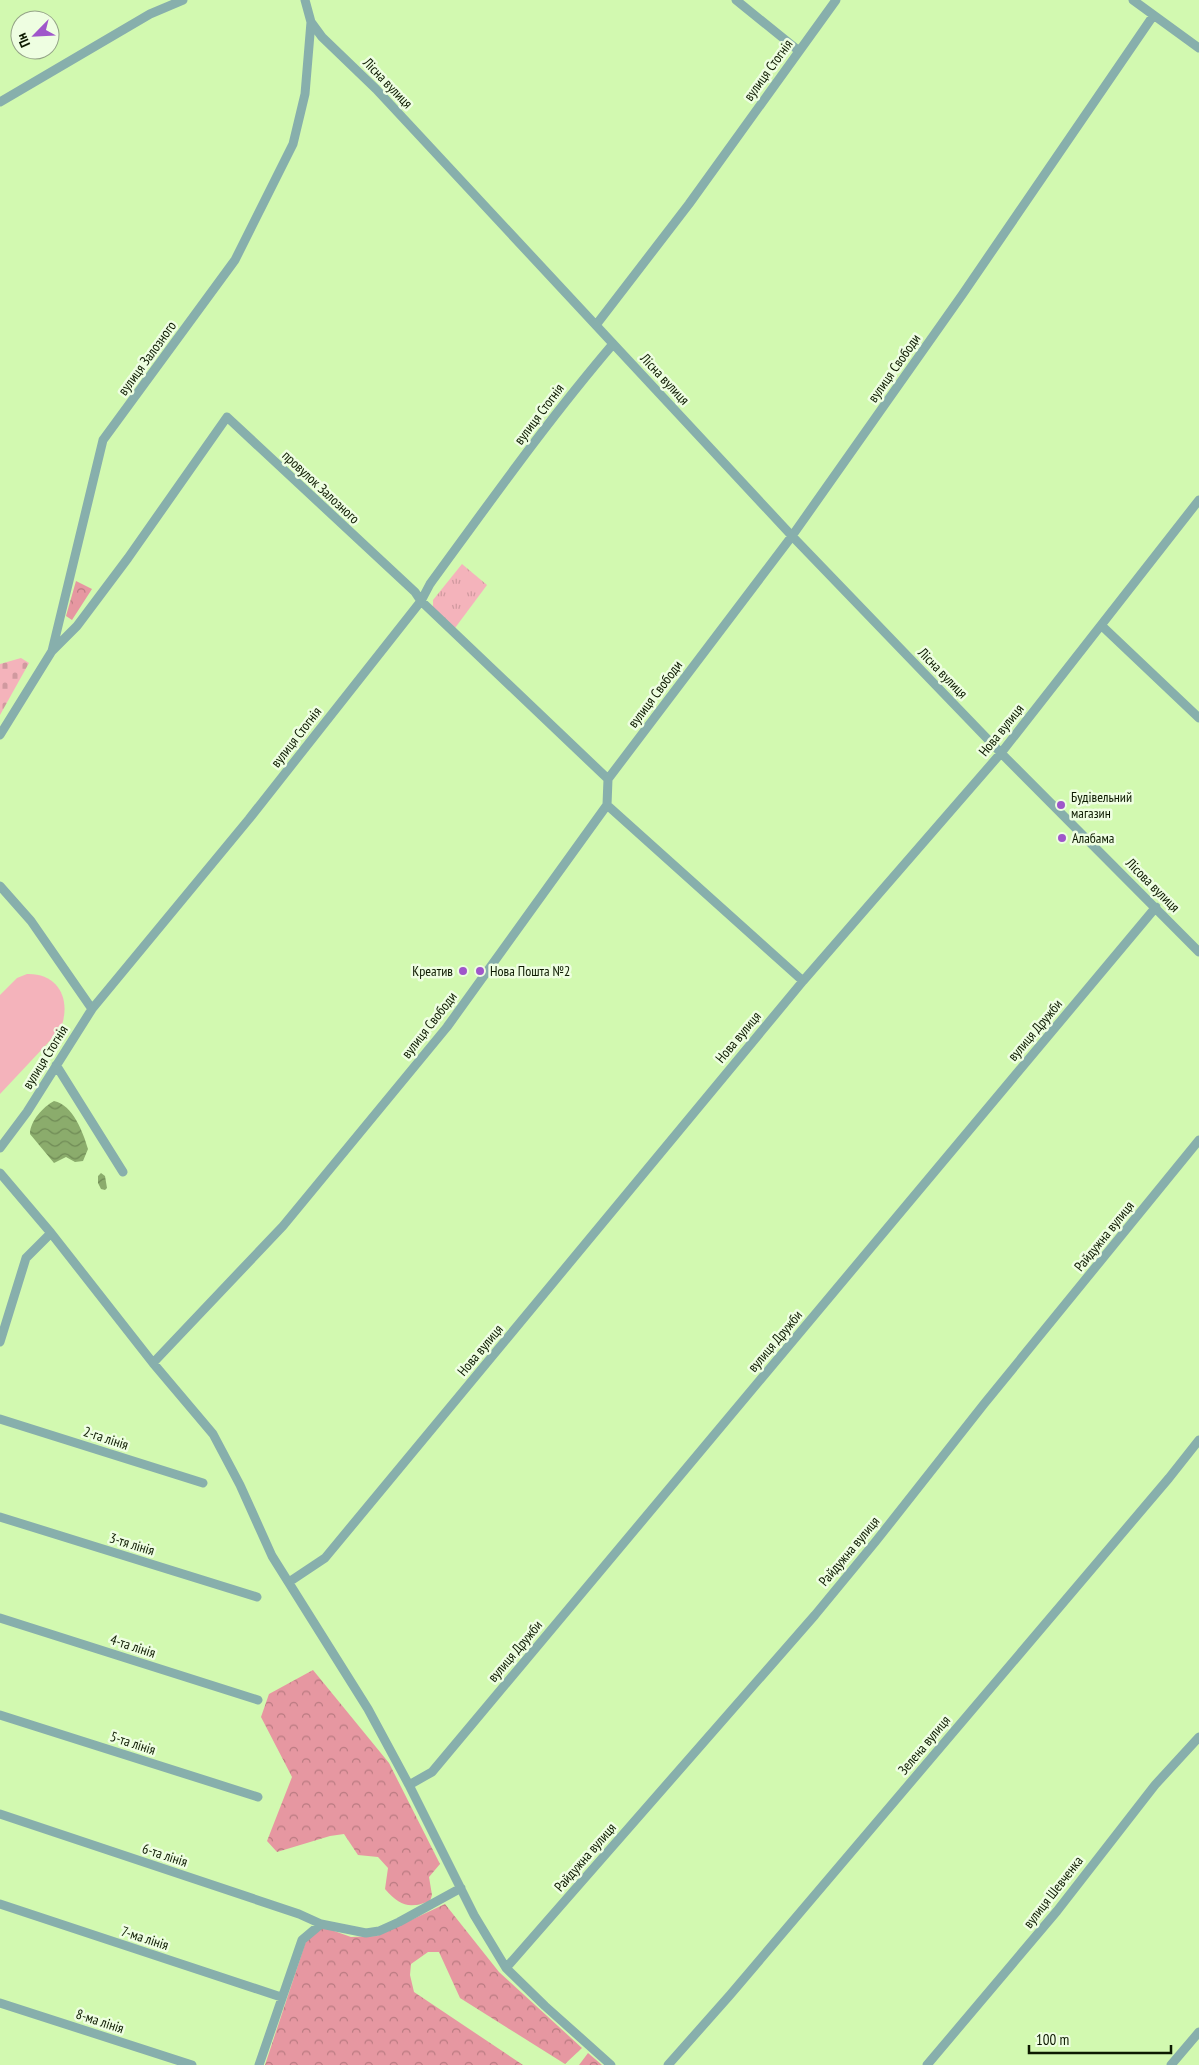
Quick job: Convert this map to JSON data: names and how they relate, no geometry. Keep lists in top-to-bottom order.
{
  "streets": {
    "street": [
      "вулиця Стогнія",
      "Лісна вулиця",
      "вулиця Залозного",
      "вулиця Свободи",
      "провулок Залозного",
      "Нова вулиця",
      "Лісова вулиця",
      "вулиця Дружби",
      "Райдужна вулиця",
      "2-га лінія",
      "3-тя лінія",
      "4-та лінія",
      "5-та лінія",
      "Зелена вулиця",
      "6-та лінія",
      "вулиця Шевченка",
      "7-ма лінія",
      "8-ма лінія"
    ]
  },
  "crossings": [
    ["вулиця Стогнія", "Лісна вулиця"],
    ["вулиця Стогнія", "провулок Залозного"],
    ["Лісна вулиця", "вулиця Залозного"],
    ["Лісна вулиця", "вулиця Свободи"],
    ["Лісна вулиця", "Нова вулиця"],
    ["Лісна вулиця", "Лісова вулиця"],
    ["вулиця Залозного", "провулок Залозного"],
    ["вулиця Свободи", "провулок Залозного"],
    ["Нова вулиця", "Лісова вулиця"],
    ["Лісова вулиця", "вулиця Дружби"]
  ],
  "places": [
    "Будівельний магазин",
    "Алабама",
    "Креатив",
    "Нова Пошта №2"
  ],
  "scale_bar": "100 m",
  "north": "bottom left"
}
